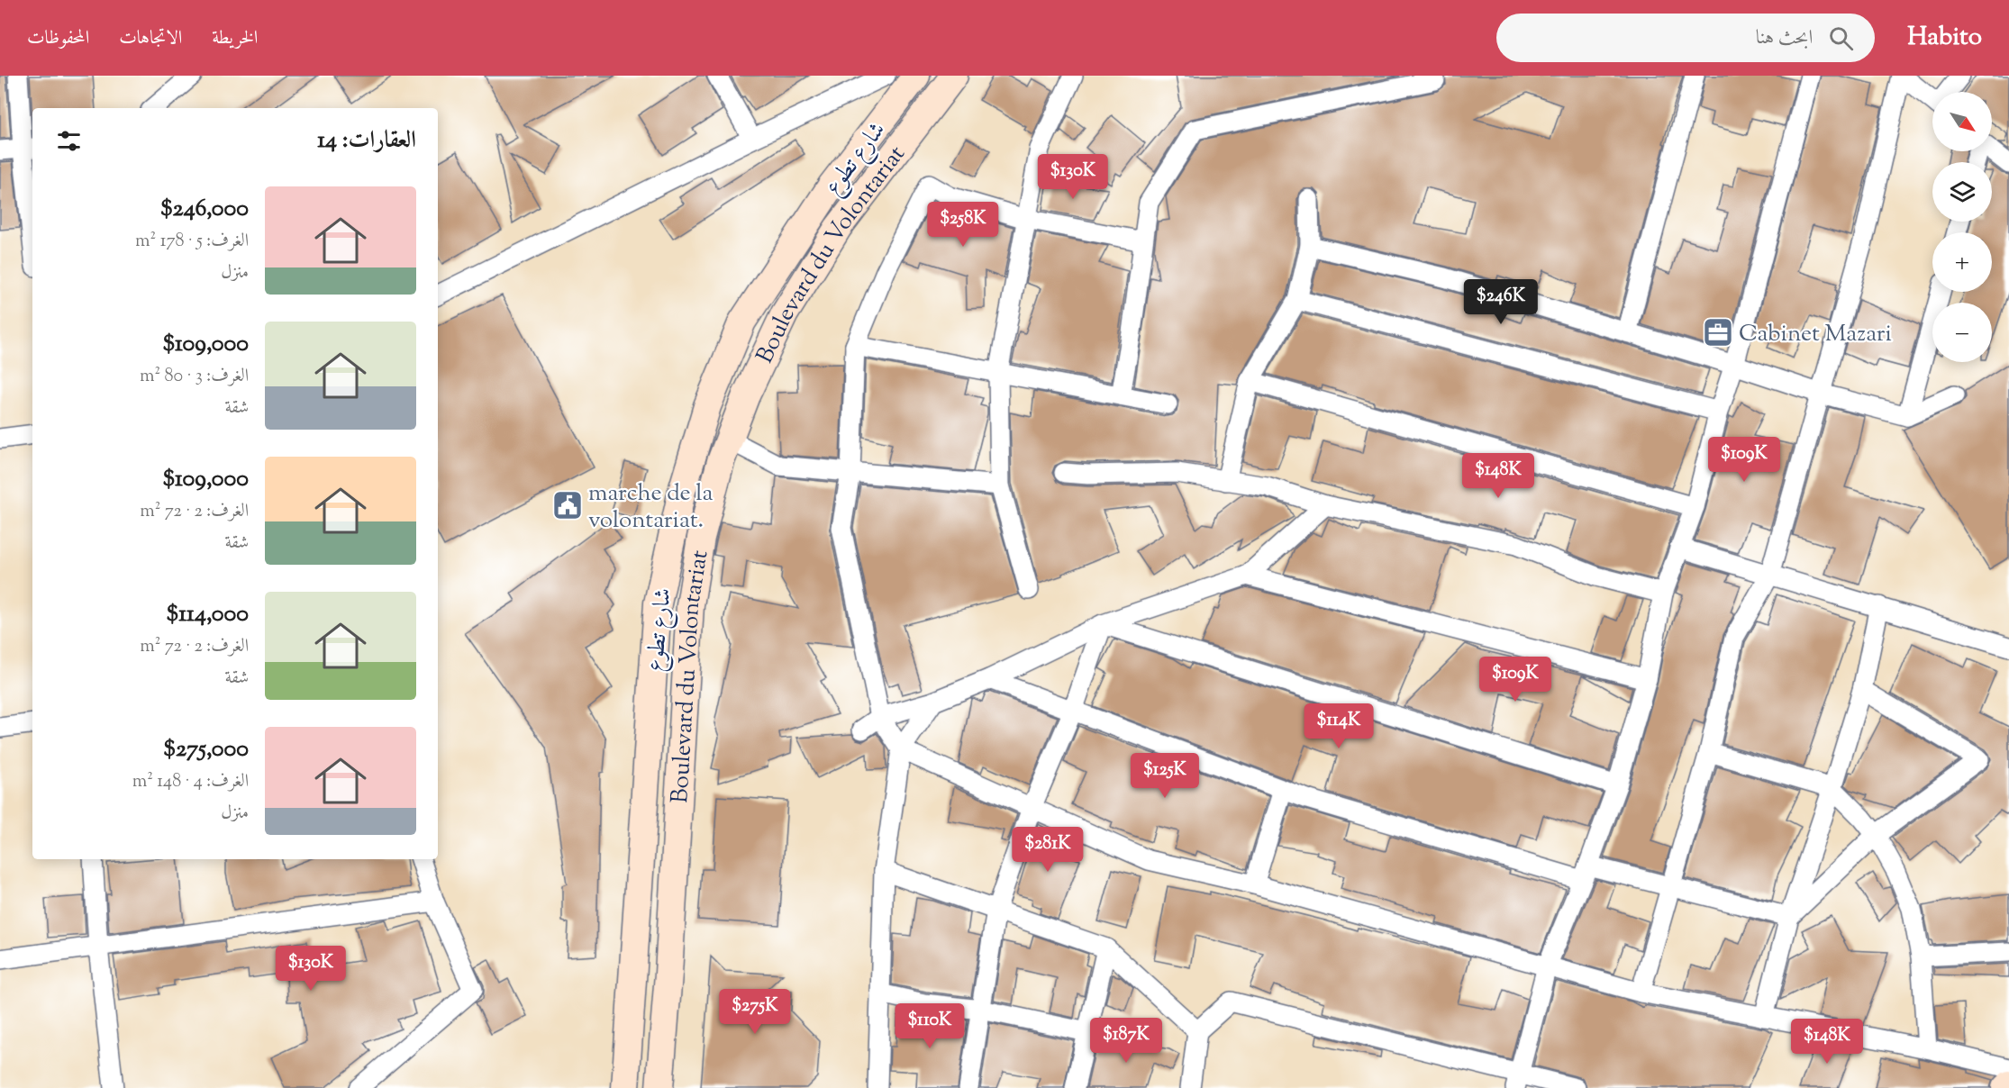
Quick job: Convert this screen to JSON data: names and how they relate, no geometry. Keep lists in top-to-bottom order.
{
  "streets": {
    "main road": ["شارع تطوع", "Boulevard du Volontariat"]
  },
  "places": {
    "office": ["Cabinet Mazari"],
    "public building": ["marche de la volontariat."]
  },
  "north": "bottom right",
  "page": {
    "header": "Habito",
    "search": "ابحث هنا",
    "nav": ["الخريطة", "الاتجاهات", "المحفوظات"],
    "map_buttons": ["+", "−"],
    "heading": "العقارات: 14",
    "price": [
      "$130K",
      "$258K",
      "$246K",
      "$109K",
      "$148K",
      "$109K",
      "$114K",
      "$125K",
      "$281K",
      "$130K",
      "$275K",
      "$110K",
      "$187K",
      "$148K"
    ],
    "list": [
      {
        "name": "$246,000",
        "note": "الغرف: 5 · 178 m² · منزل"
      },
      {
        "name": "$109,000",
        "note": "الغرف: 3 · 80 m² · شقة"
      },
      {
        "name": "$109,000",
        "note": "الغرف: 2 · 72 m² · شقة"
      },
      {
        "name": "$114,000",
        "note": "الغرف: 2 · 72 m² · شقة"
      },
      {
        "name": "$275,000",
        "note": "الغرف: 4 · 148 m² · منزل"
      }
    ]
  }
}
